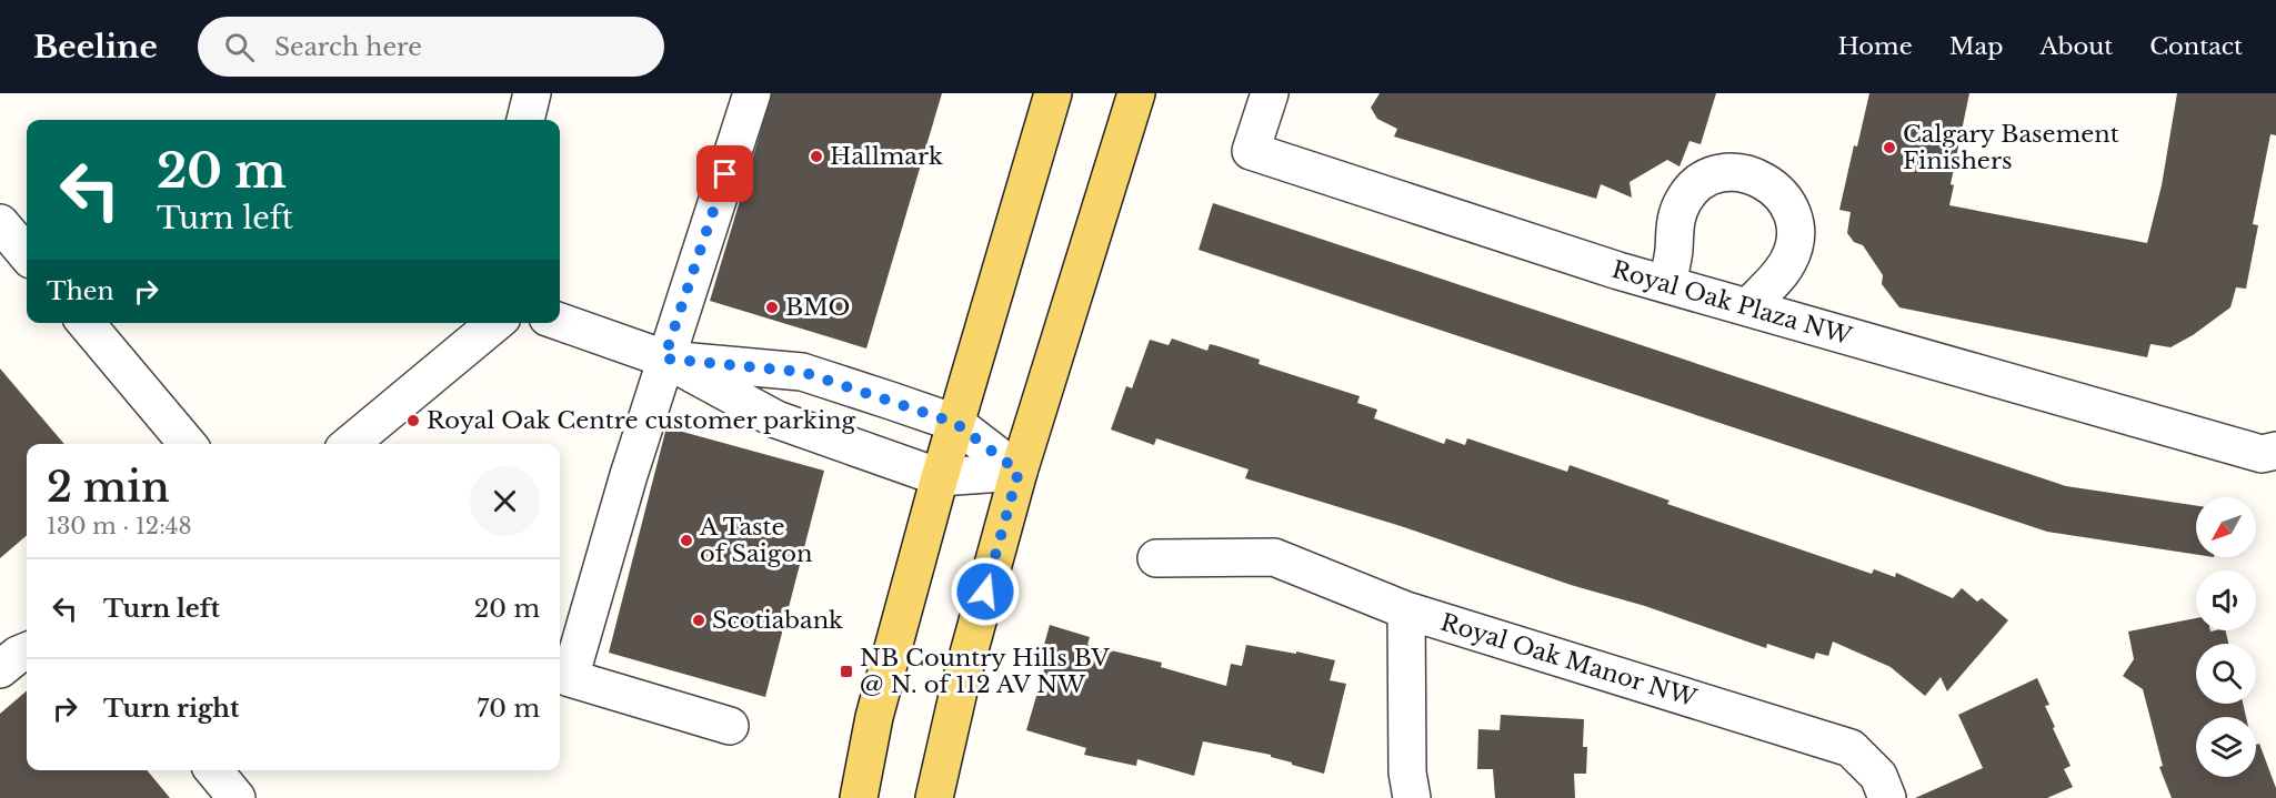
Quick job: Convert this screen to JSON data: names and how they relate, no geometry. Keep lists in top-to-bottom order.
{
  "streets": {
    "street": ["Royal Oak Plaza NW", "Royal Oak Manor NW"]
  },
  "places": {
    "other": [
      "Calgary Basement Finishers",
      "Hallmark",
      "BMO",
      "Royal Oak Centre customer parking",
      "A Taste of Saigon",
      "Scotiabank"
    ],
    "transit": ["NB Country Hills BV @ N. of 112 AV NW"]
  },
  "north": "bottom left",
  "page": {
    "header": "Beeline",
    "search": "Search here",
    "nav": [
      "Home",
      "Map",
      "About",
      "Contact"
    ],
    "turn": ["20 m", "Turn left"],
    "then": "Then",
    "heading": ["2 min", "130 m · 12:48"],
    "list": [
      {
        "name": "Turn left",
        "value": "20 m"
      },
      {
        "name": "Turn right",
        "value": "70 m"
      }
    ]
  }
}
